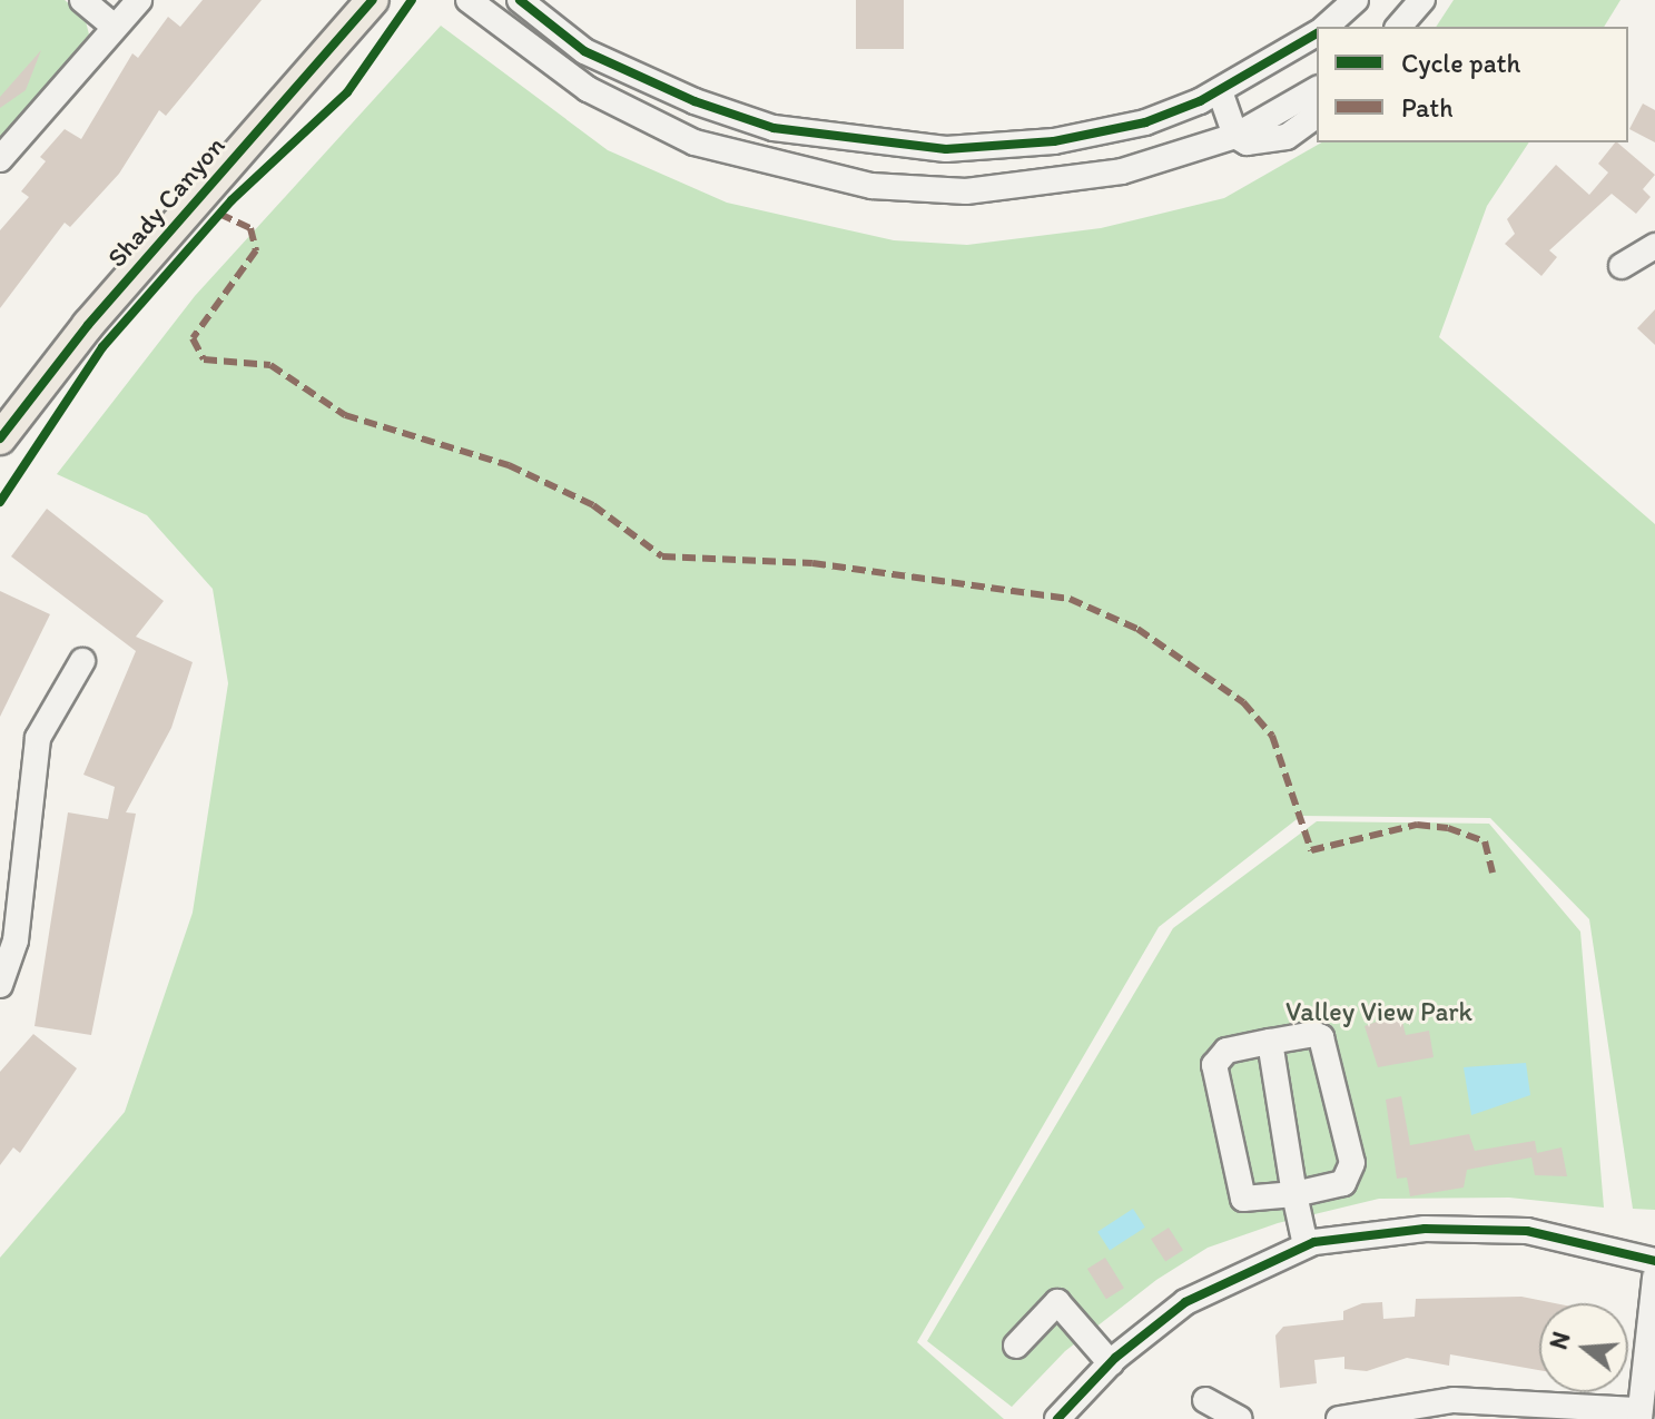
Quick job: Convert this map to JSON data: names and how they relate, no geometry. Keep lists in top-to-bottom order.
{
  "streets": {
    "main road": ["Shady Canyon"]
  },
  "parks": ["Valley View Park"],
  "legend": ["Cycle path", "Path"],
  "north": "left"
}
